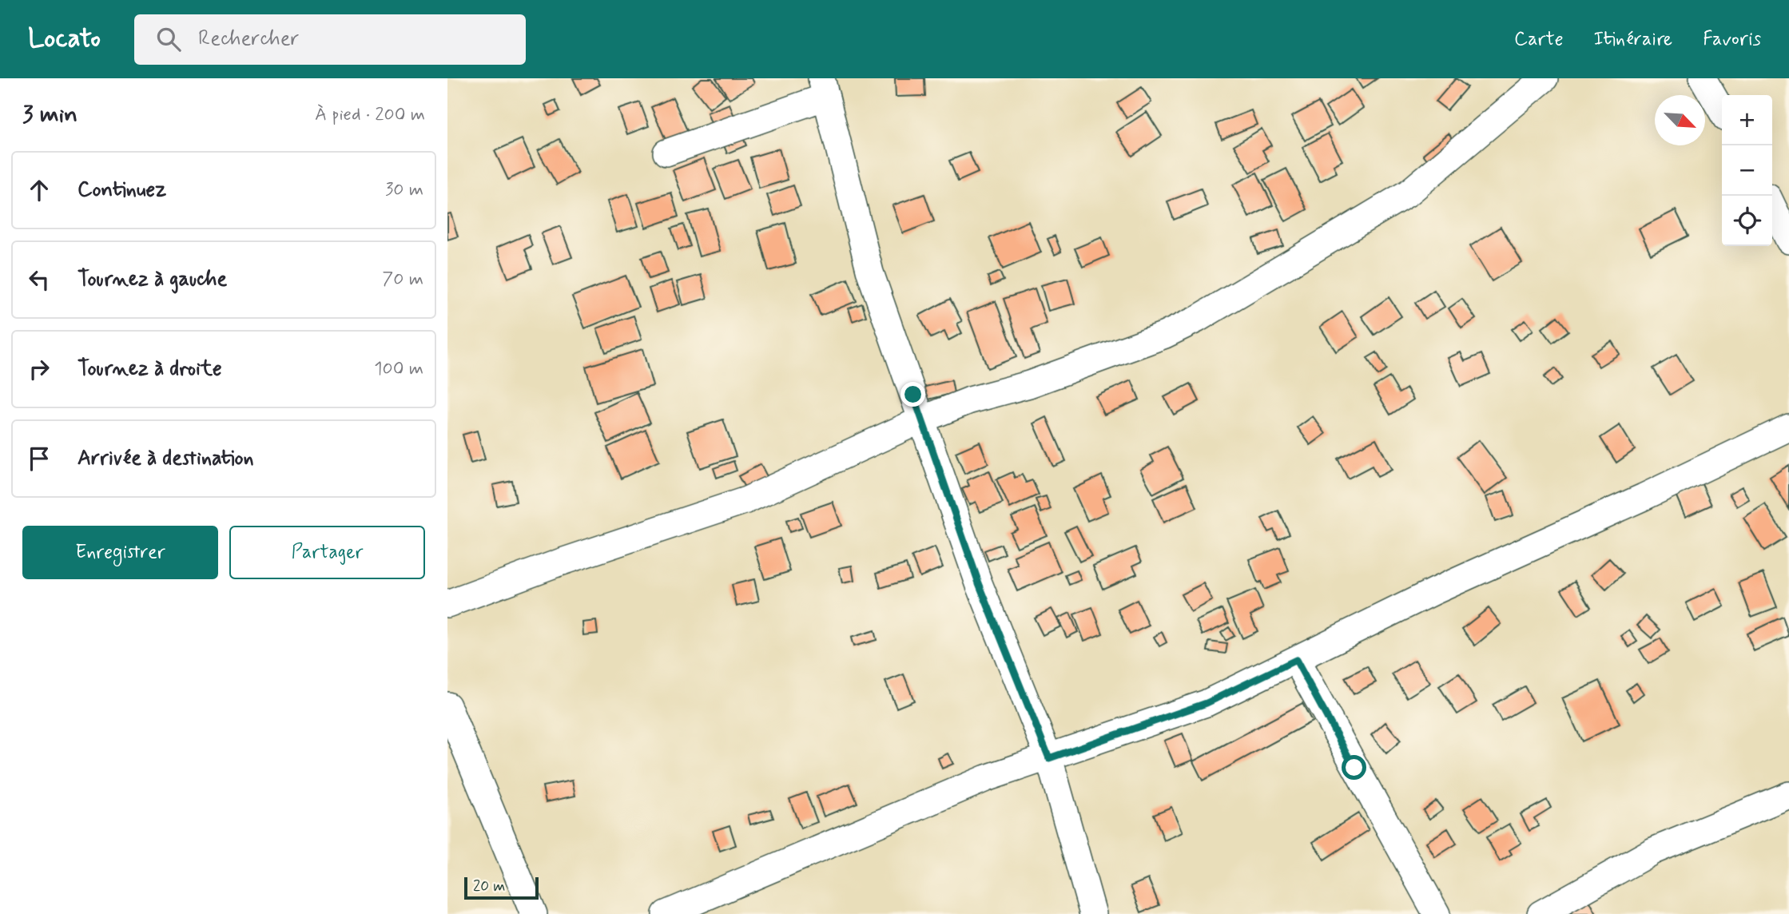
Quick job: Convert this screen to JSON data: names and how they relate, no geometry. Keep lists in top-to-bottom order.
{
  "scale_bar": "20 m",
  "north": "bottom right",
  "page": {
    "header": "Locato",
    "search": "Rechercher",
    "nav": ["Carte", "Itinéraire", "Favoris"],
    "heading": ["3 min", "À pied · 200 m"],
    "map_buttons": ["+", "−"],
    "list": [
      ["Continuez", "30 m"],
      ["Tournez à gauche", "70 m"],
      ["Tournez à droite", "100 m"],
      "Arrivée à destination"
    ],
    "buttons": ["Enregistrer", "Partager"],
    "scale": "20 m"
  }
}
